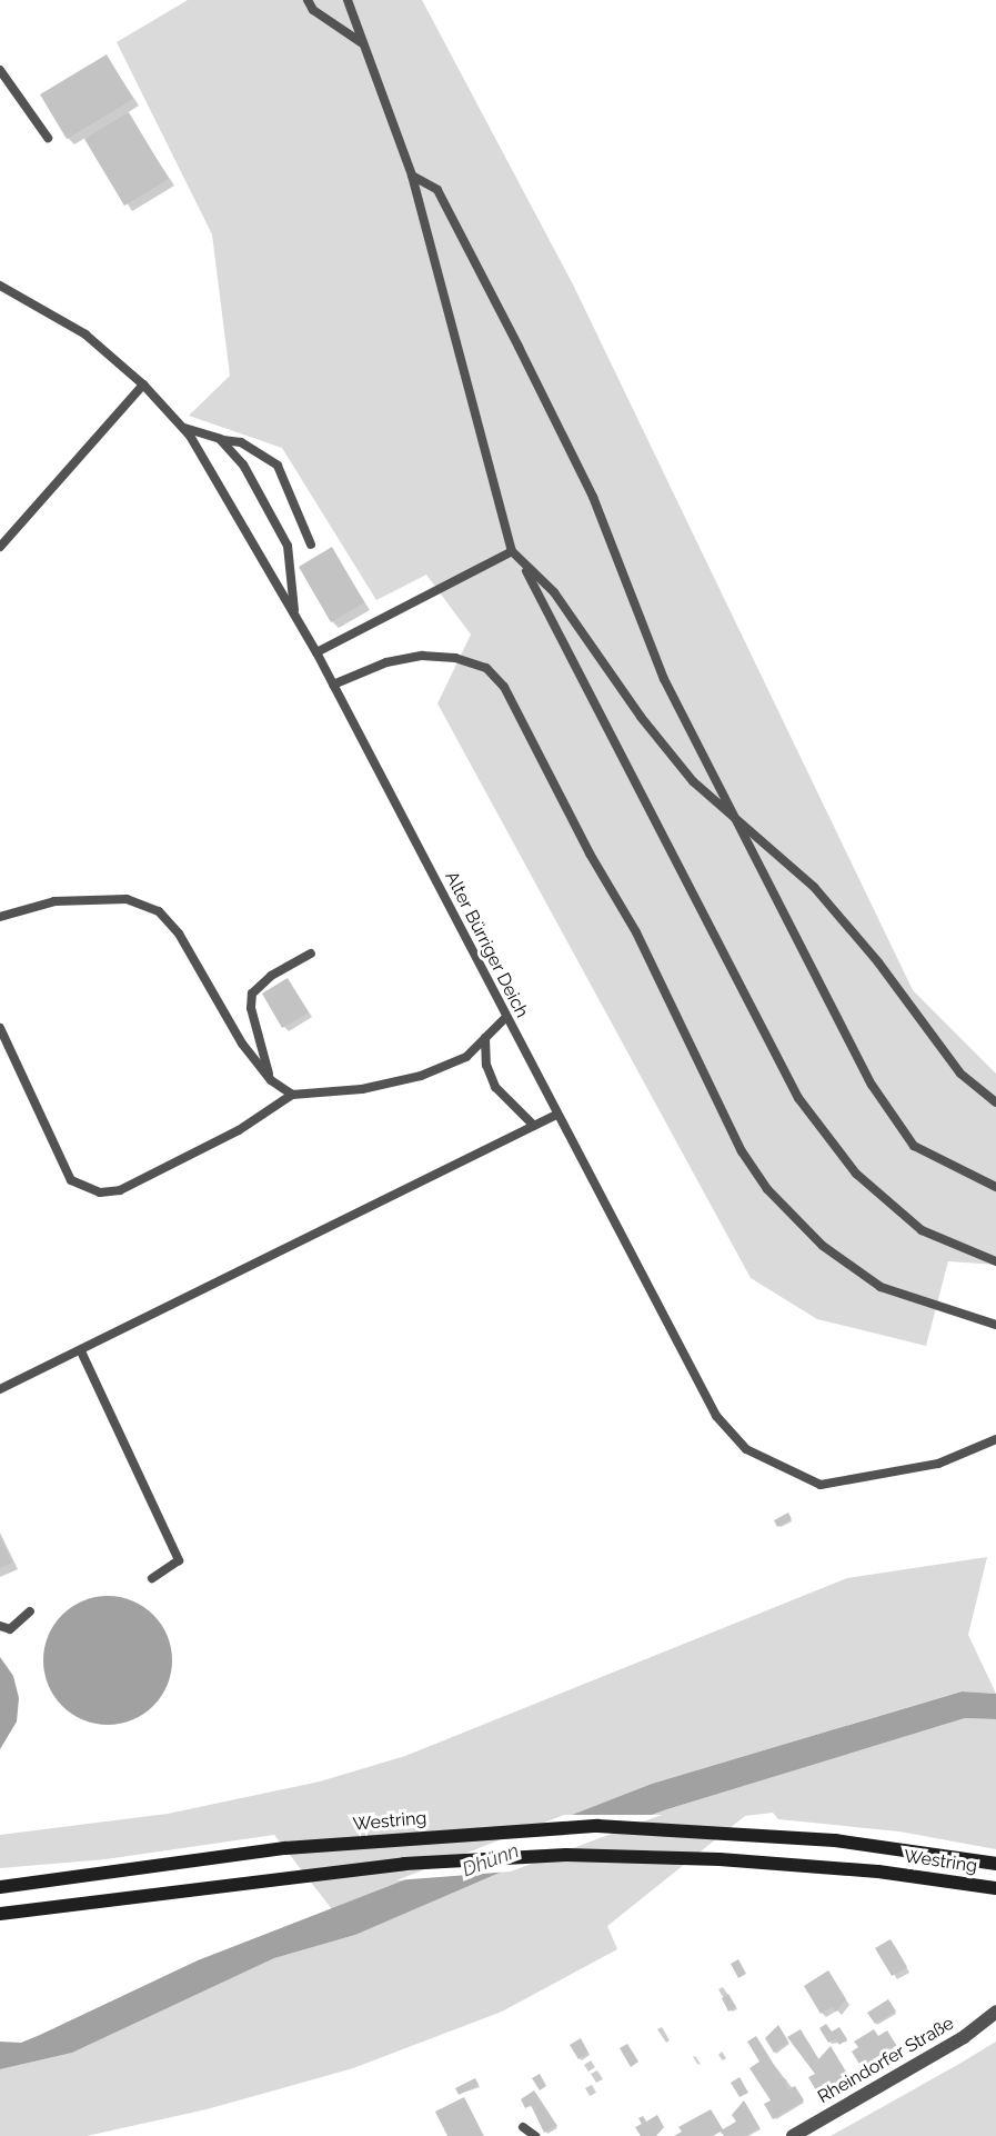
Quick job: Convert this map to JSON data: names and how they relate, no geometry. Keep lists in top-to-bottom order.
{
  "streets": {
    "main road": ["Westring"],
    "street": ["Rheindorfer Straße"],
    "lane": ["Alter Bürriger Deich"]
  },
  "water": ["Dhünn"]
}
